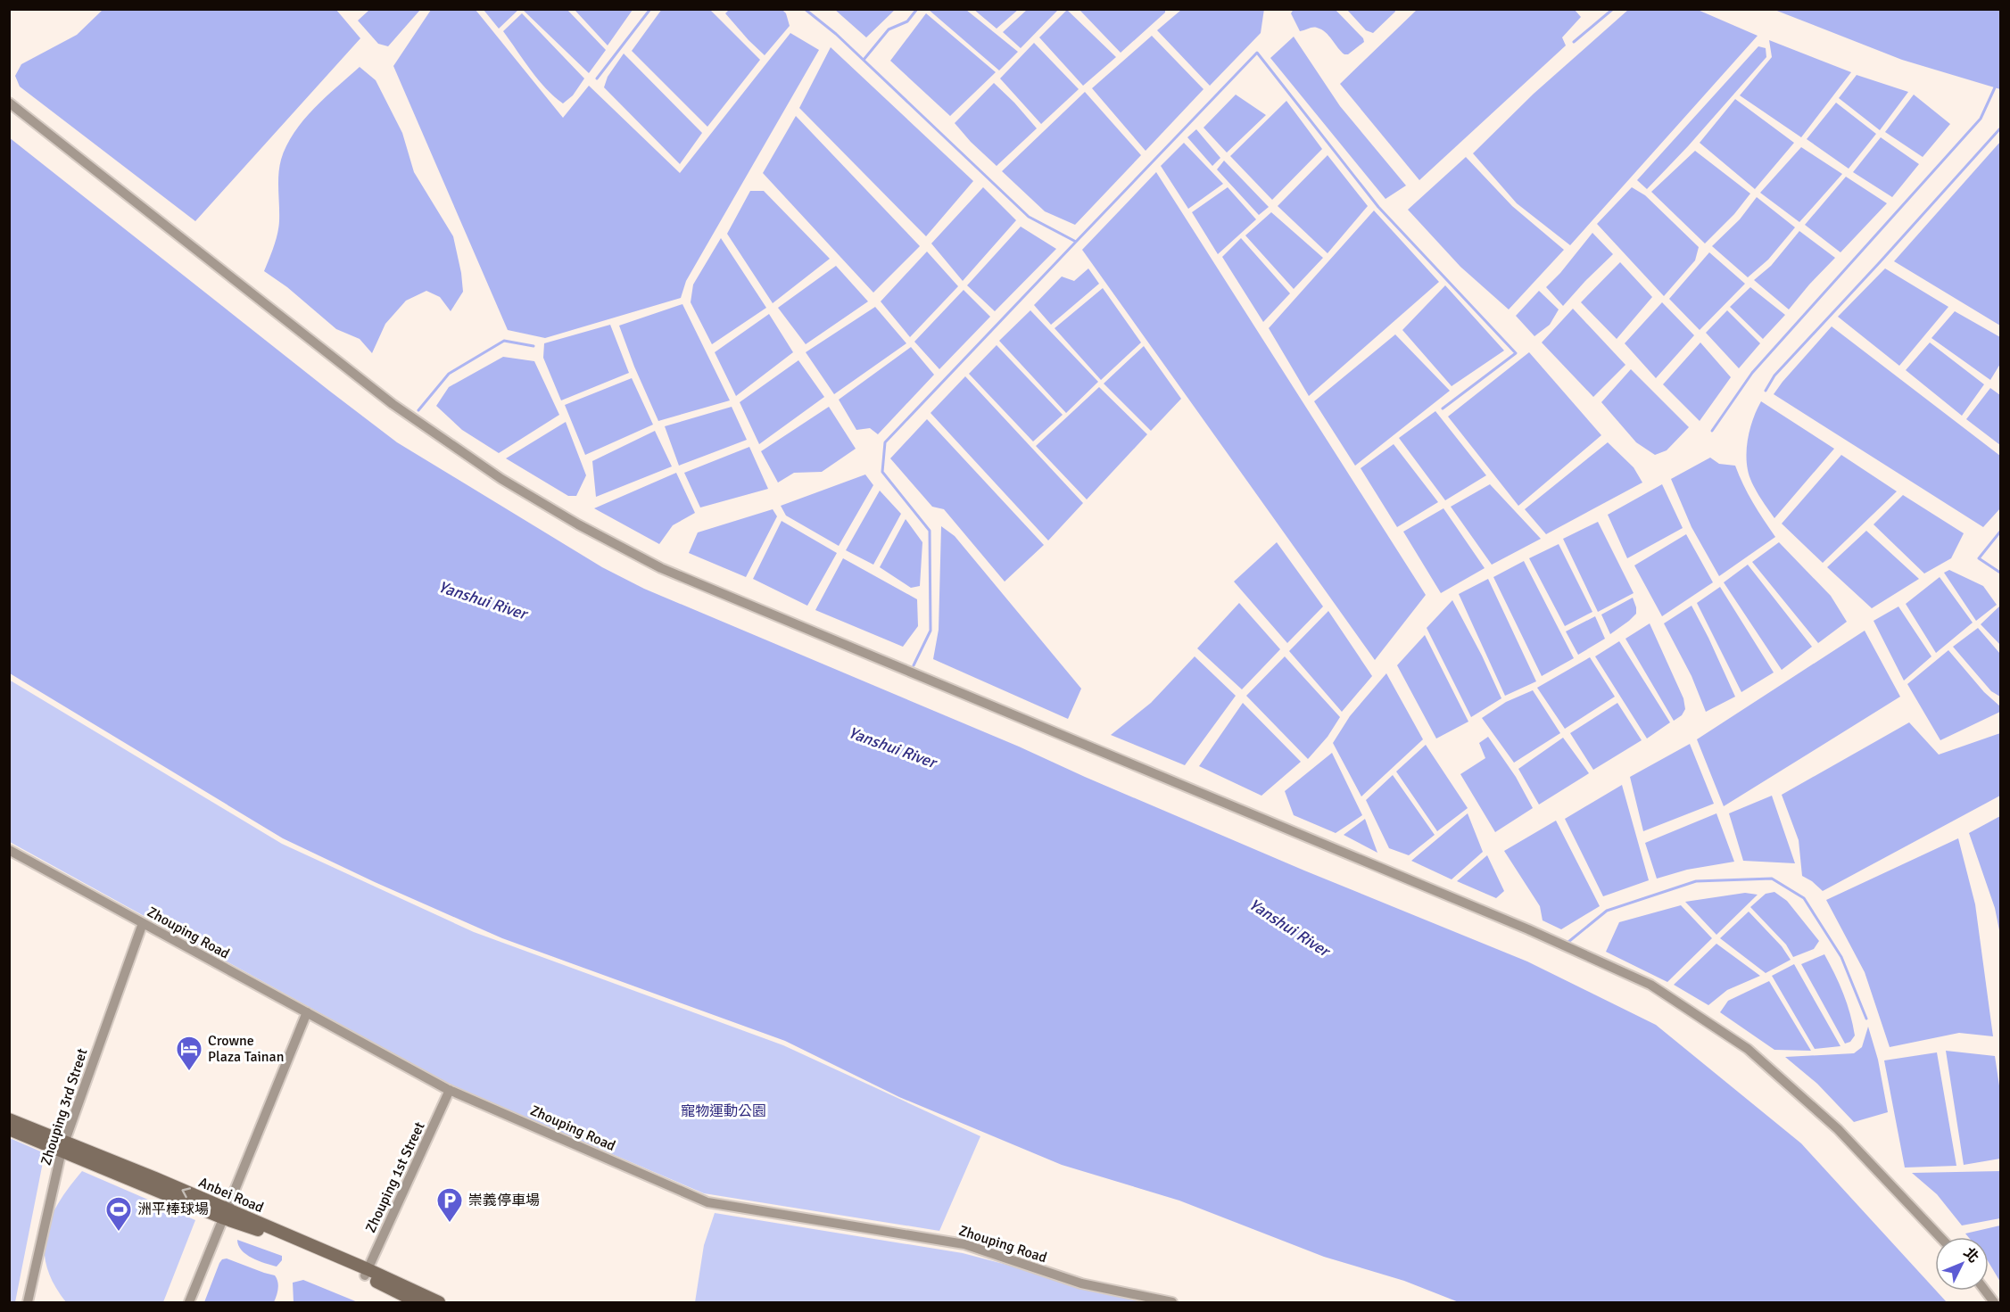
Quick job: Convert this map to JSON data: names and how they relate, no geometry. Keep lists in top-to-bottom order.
{
  "streets": {
    "street": [
      "Zhouping Road",
      "Zhouping 3rd Street",
      "Zhouping 1st Street",
      "Anbei Road"
    ]
  },
  "crossings": [
    ["Zhouping Road", "Zhouping 3rd Street"],
    ["Zhouping Road", "Zhouping 1st Street"],
    ["Zhouping 3rd Street", "Anbei Road"],
    ["Zhouping 1st Street", "Anbei Road"]
  ],
  "water": ["Yanshui River"],
  "parks": ["寵物運動公園"],
  "places": {
    "hotel": ["Crowne Plaza Tainan"],
    "parking": ["崇義停車場"],
    "sports": ["洲平棒球場"]
  },
  "north": "top right"
}
